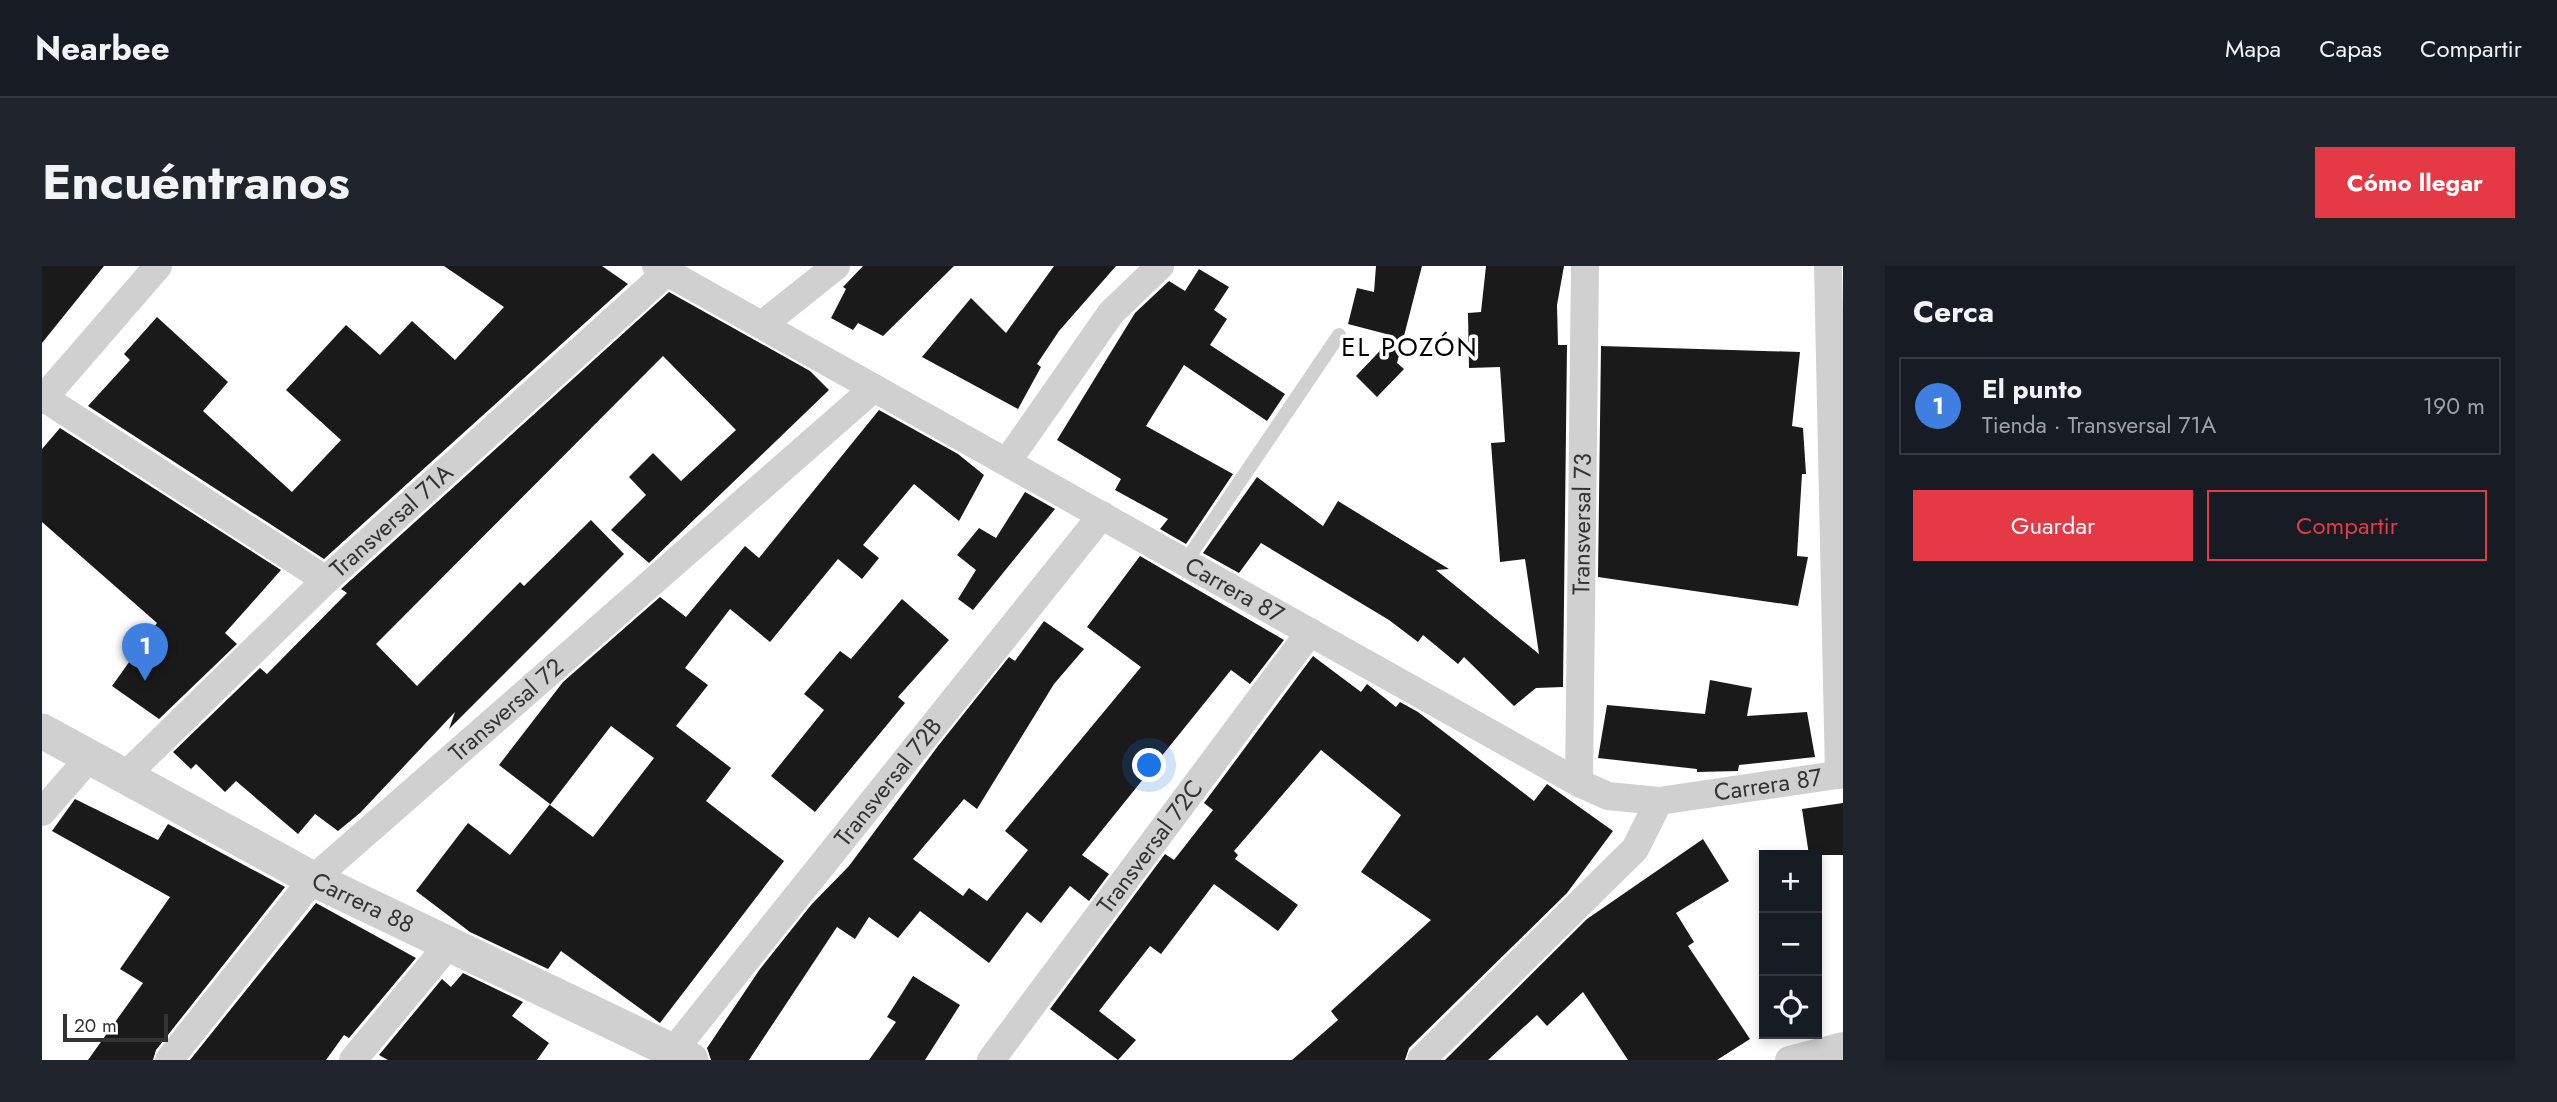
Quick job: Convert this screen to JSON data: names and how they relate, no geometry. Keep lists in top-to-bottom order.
{
  "streets": {
    "street": [
      "Transversal 71A",
      "Transversal 73",
      "Carrera 87",
      "Transversal 72",
      "Transversal 72B",
      "Transversal 72C",
      "Carrera 88"
    ]
  },
  "crossings": [
    ["Transversal 71A", "Carrera 87"],
    ["Transversal 71A", "Carrera 88"],
    ["Transversal 73", "Carrera 87"],
    ["Carrera 87", "Transversal 72"],
    ["Carrera 87", "Transversal 72B"],
    ["Carrera 87", "Transversal 72C"],
    ["Transversal 72", "Carrera 88"],
    ["Transversal 72B", "Carrera 88"]
  ],
  "districts": ["EL POZÓN"],
  "scale_bar": "20 m",
  "page": {
    "header": "Nearbee",
    "nav": ["Mapa", "Capas", "Compartir"],
    "title": "Encuéntranos",
    "buttons": [
      "Cómo llegar",
      ["Guardar", "Compartir"]
    ],
    "heading": "Cerca",
    "list": [
      {
        "mark": "1",
        "name": "El punto",
        "note": "Tienda · Transversal 71A",
        "value": "190 m"
      }
    ],
    "pins": "1",
    "map_buttons": ["+", "−"],
    "scale": "20 m"
  }
}
